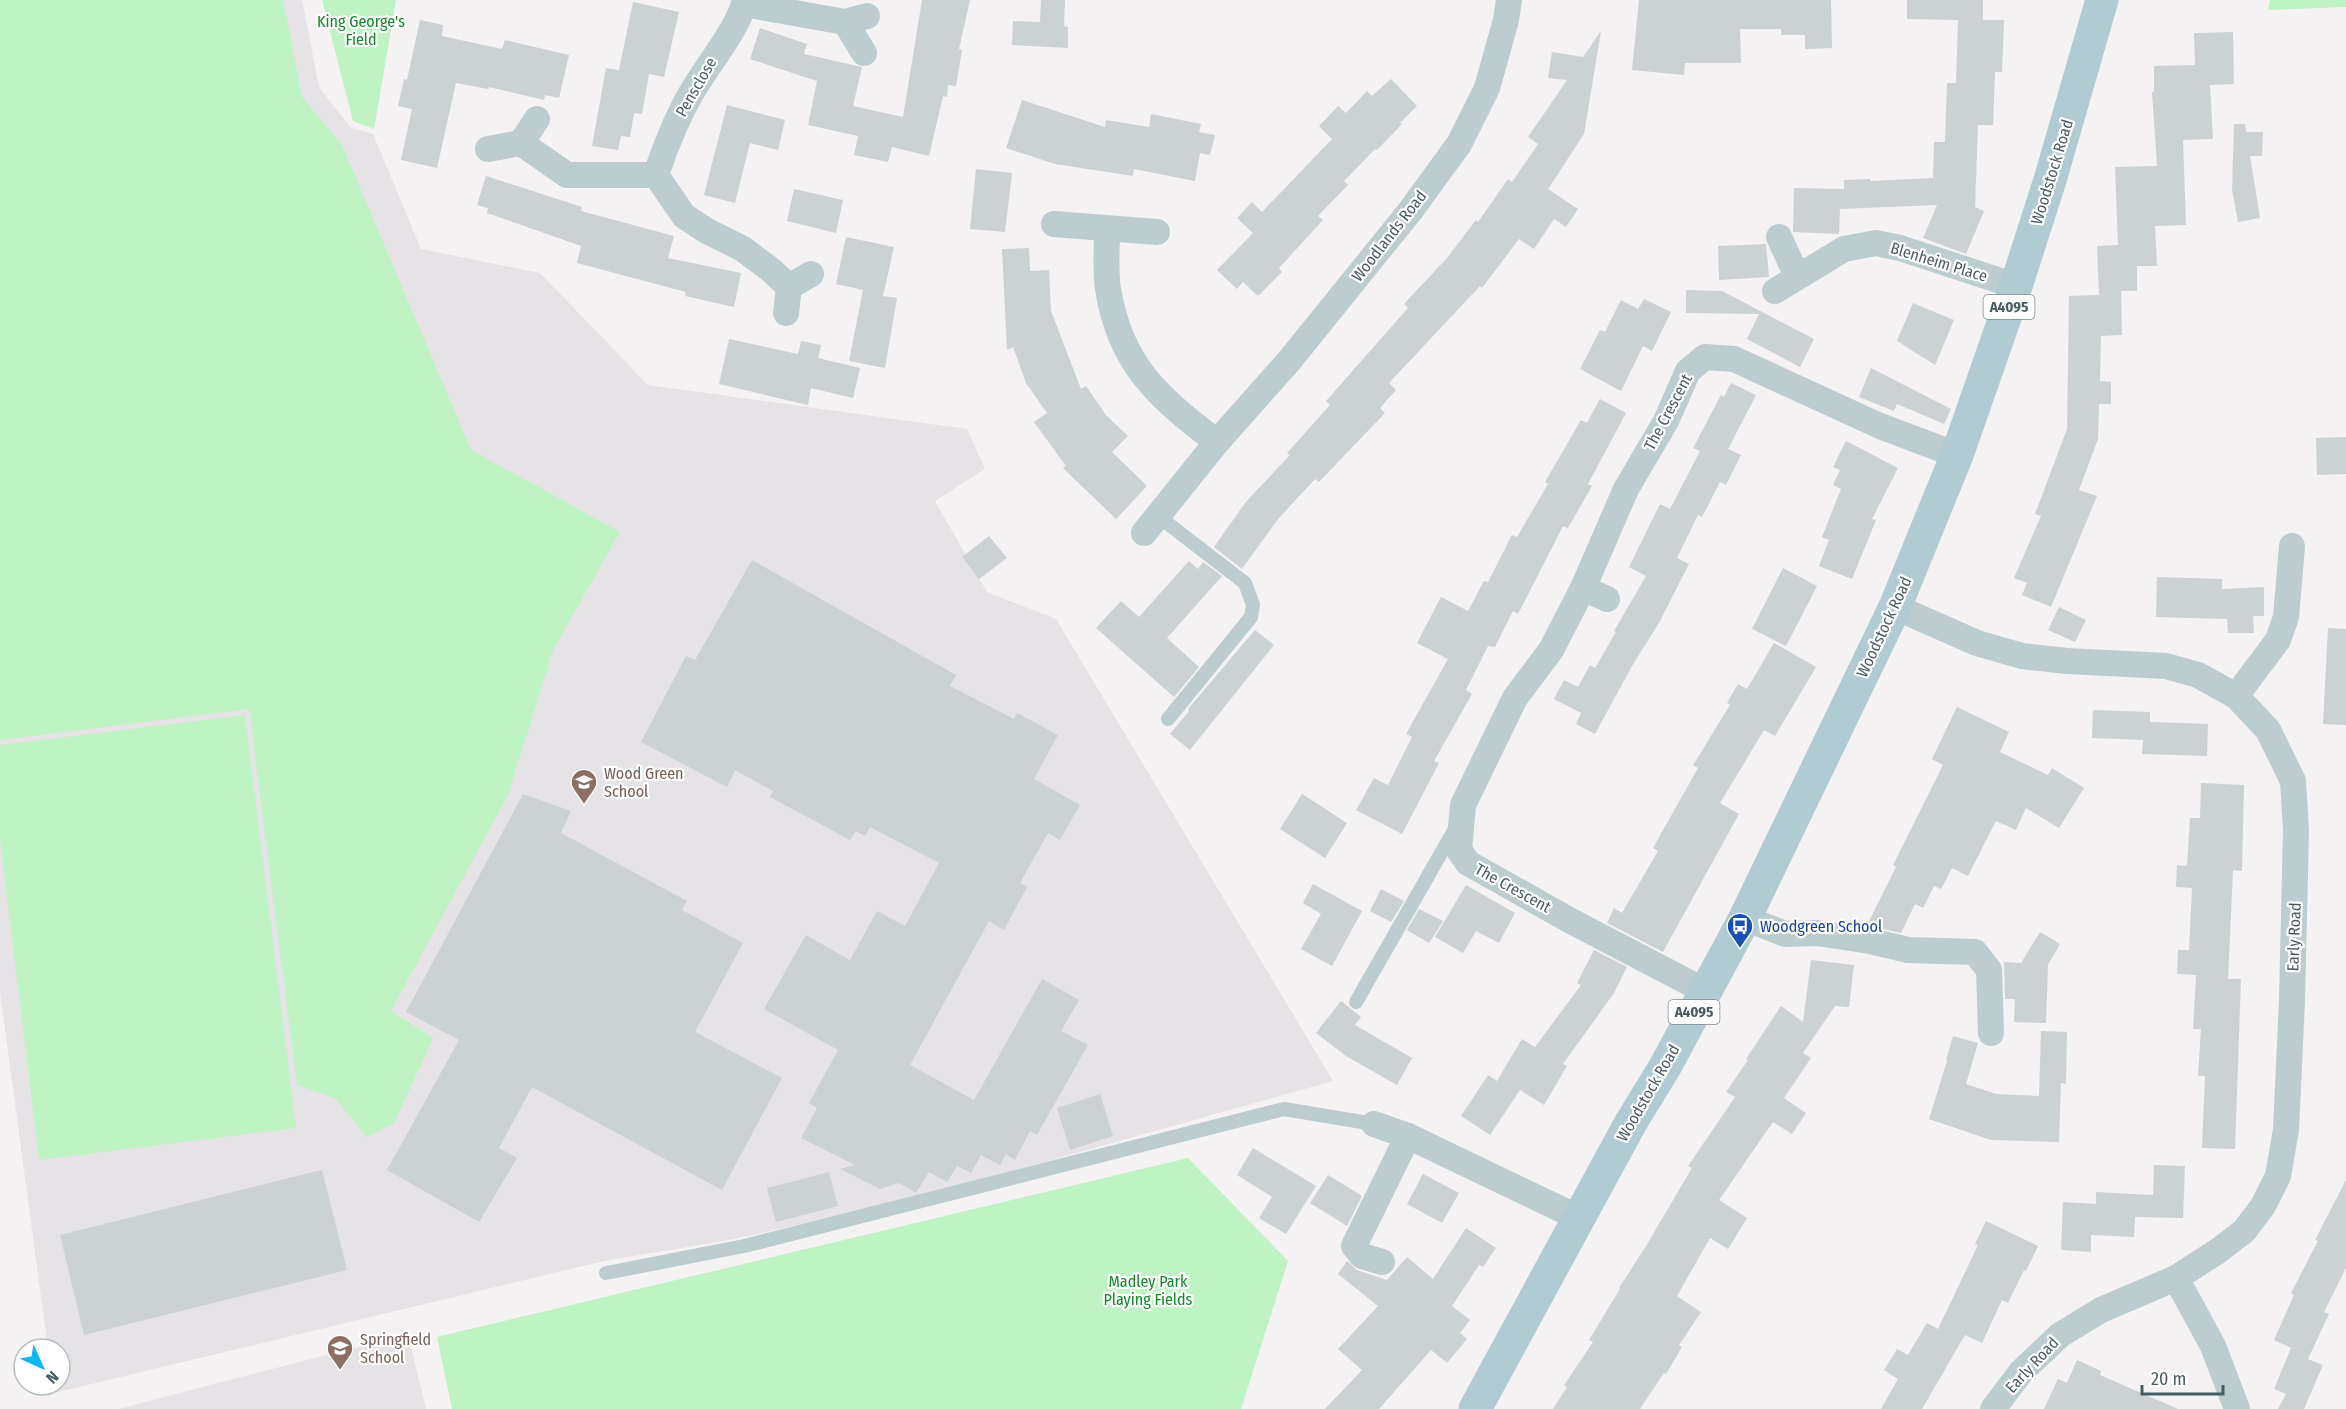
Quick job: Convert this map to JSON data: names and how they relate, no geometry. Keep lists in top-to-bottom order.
{
  "streets": {
    "main road": ["Woodstock Road", "A4095"],
    "street": [
      "Pensclose",
      "Woodlands Road",
      "Blenheim Place",
      "The Crescent",
      "Early Road"
    ]
  },
  "crossings": [
    ["Woodstock Road", "Blenheim Place"],
    ["Woodstock Road", "The Crescent"],
    ["Woodstock Road", "Early Road"]
  ],
  "parks": ["King George's Field", "Madley Park Playing Fields"],
  "places": {
    "school or university": ["Wood Green School", "Springfield School"],
    "bus stop": ["Woodgreen School"]
  },
  "scale_bar": "20 m",
  "north": "bottom right"
}
